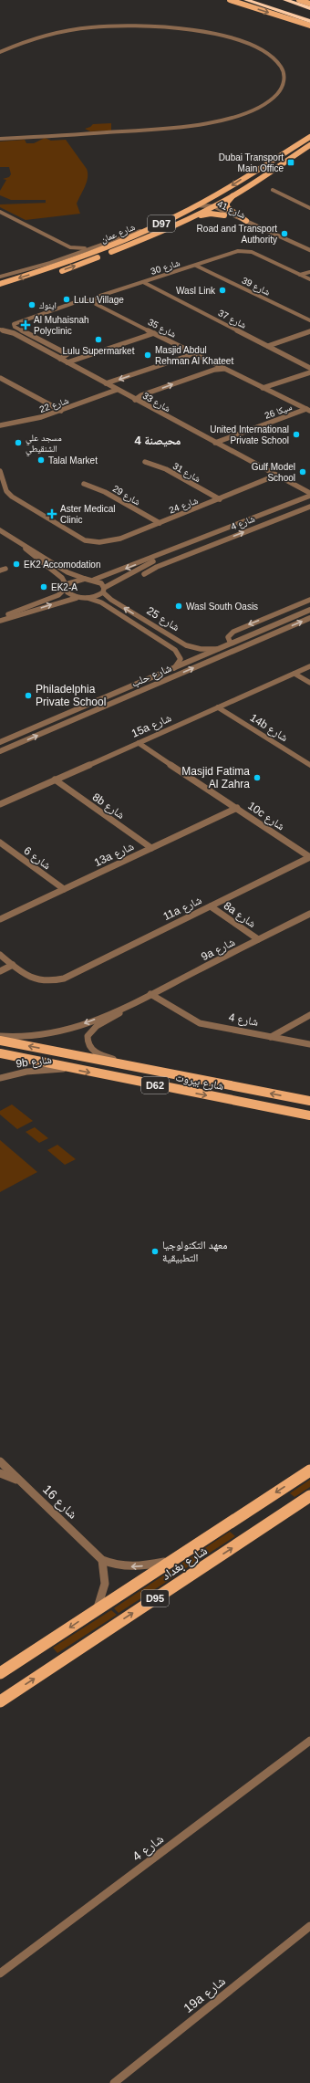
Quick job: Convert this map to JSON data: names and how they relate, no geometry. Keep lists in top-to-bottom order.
{
  "streets": {
    "main road": [
      "D97",
      "شارع عمان",
      "شارع بيروت",
      "D62",
      "شارع بغداد",
      "D95"
    ],
    "street": [
      "شارع 41",
      "شارع 30",
      "شارع 39",
      "شارع 37",
      "شارع 35",
      "شارع 33",
      "شارع 22",
      "سيكا 26",
      "شارع 31",
      "شارع 29",
      "شارع 24",
      "شارع 4",
      "شارع 25",
      "شارع حلب",
      "15a شارع",
      "14b شارع",
      "8b شارع",
      "10c شارع",
      "13a شارع",
      "شارع 6",
      "11a شارع",
      "8a شارع",
      "9a شارع",
      "9b شارع",
      "شارع 16",
      "19a شارع"
    ]
  },
  "crossings": [
    ["شارع 41", "شارع عمان"],
    ["شارع 30", "شارع 39"],
    ["شارع 30", "شارع 37"],
    ["شارع 30", "شارع 33"],
    ["شارع 35", "سيكا 26"],
    ["شارع 33", "شارع 22"],
    ["شارع 33", "سيكا 26"],
    ["شارع 33", "شارع 24"],
    ["شارع 33", "شارع 4"],
    ["شارع 31", "شارع 24"],
    ["شارع 29", "شارع 24"],
    ["شارع 4", "شارع 25"],
    ["شارع 4", "9a شارع"],
    ["شارع 25", "شارع حلب"],
    ["15a شارع", "14b شارع"],
    ["15a شارع", "8b شارع"],
    ["15a شارع", "10c شارع"],
    ["8b شارع", "13a شارع"],
    ["10c شارع", "13a شارع"],
    ["10c شارع", "11a شارع"],
    ["13a شارع", "شارع 6"],
    ["11a شارع", "8a شارع"],
    ["8a شارع", "9a شارع"],
    ["9a شارع", "شارع بيروت"],
    ["9b شارع", "شارع بيروت"],
    ["شارع 16", "شارع بغداد"]
  ],
  "one_way": ["شارع 25"],
  "districts": ["محيصنة 4"],
  "places": {
    "transit": ["Dubai Transport Main Office"],
    "other": [
      "Road and Transport Authority",
      "Wasl Link",
      "LuLu Village",
      "اينوك",
      "Lulu Supermarket",
      "Masjid Abdul Rehman Al Khateet",
      "United International Private School",
      "مسجد علي الشنقيطي",
      "Talal Market",
      "Gulf Model School",
      "EK2 Accomodation",
      "EK2-A",
      "Wasl South Oasis",
      "Philadelphia Private School",
      "Masjid Fatima Al Zahra",
      "معهد التكنولوجيا التطبيقية"
    ],
    "health": ["Al Muhaisnah Polyclinic", "Aster Medical Clinic"]
  }
}
